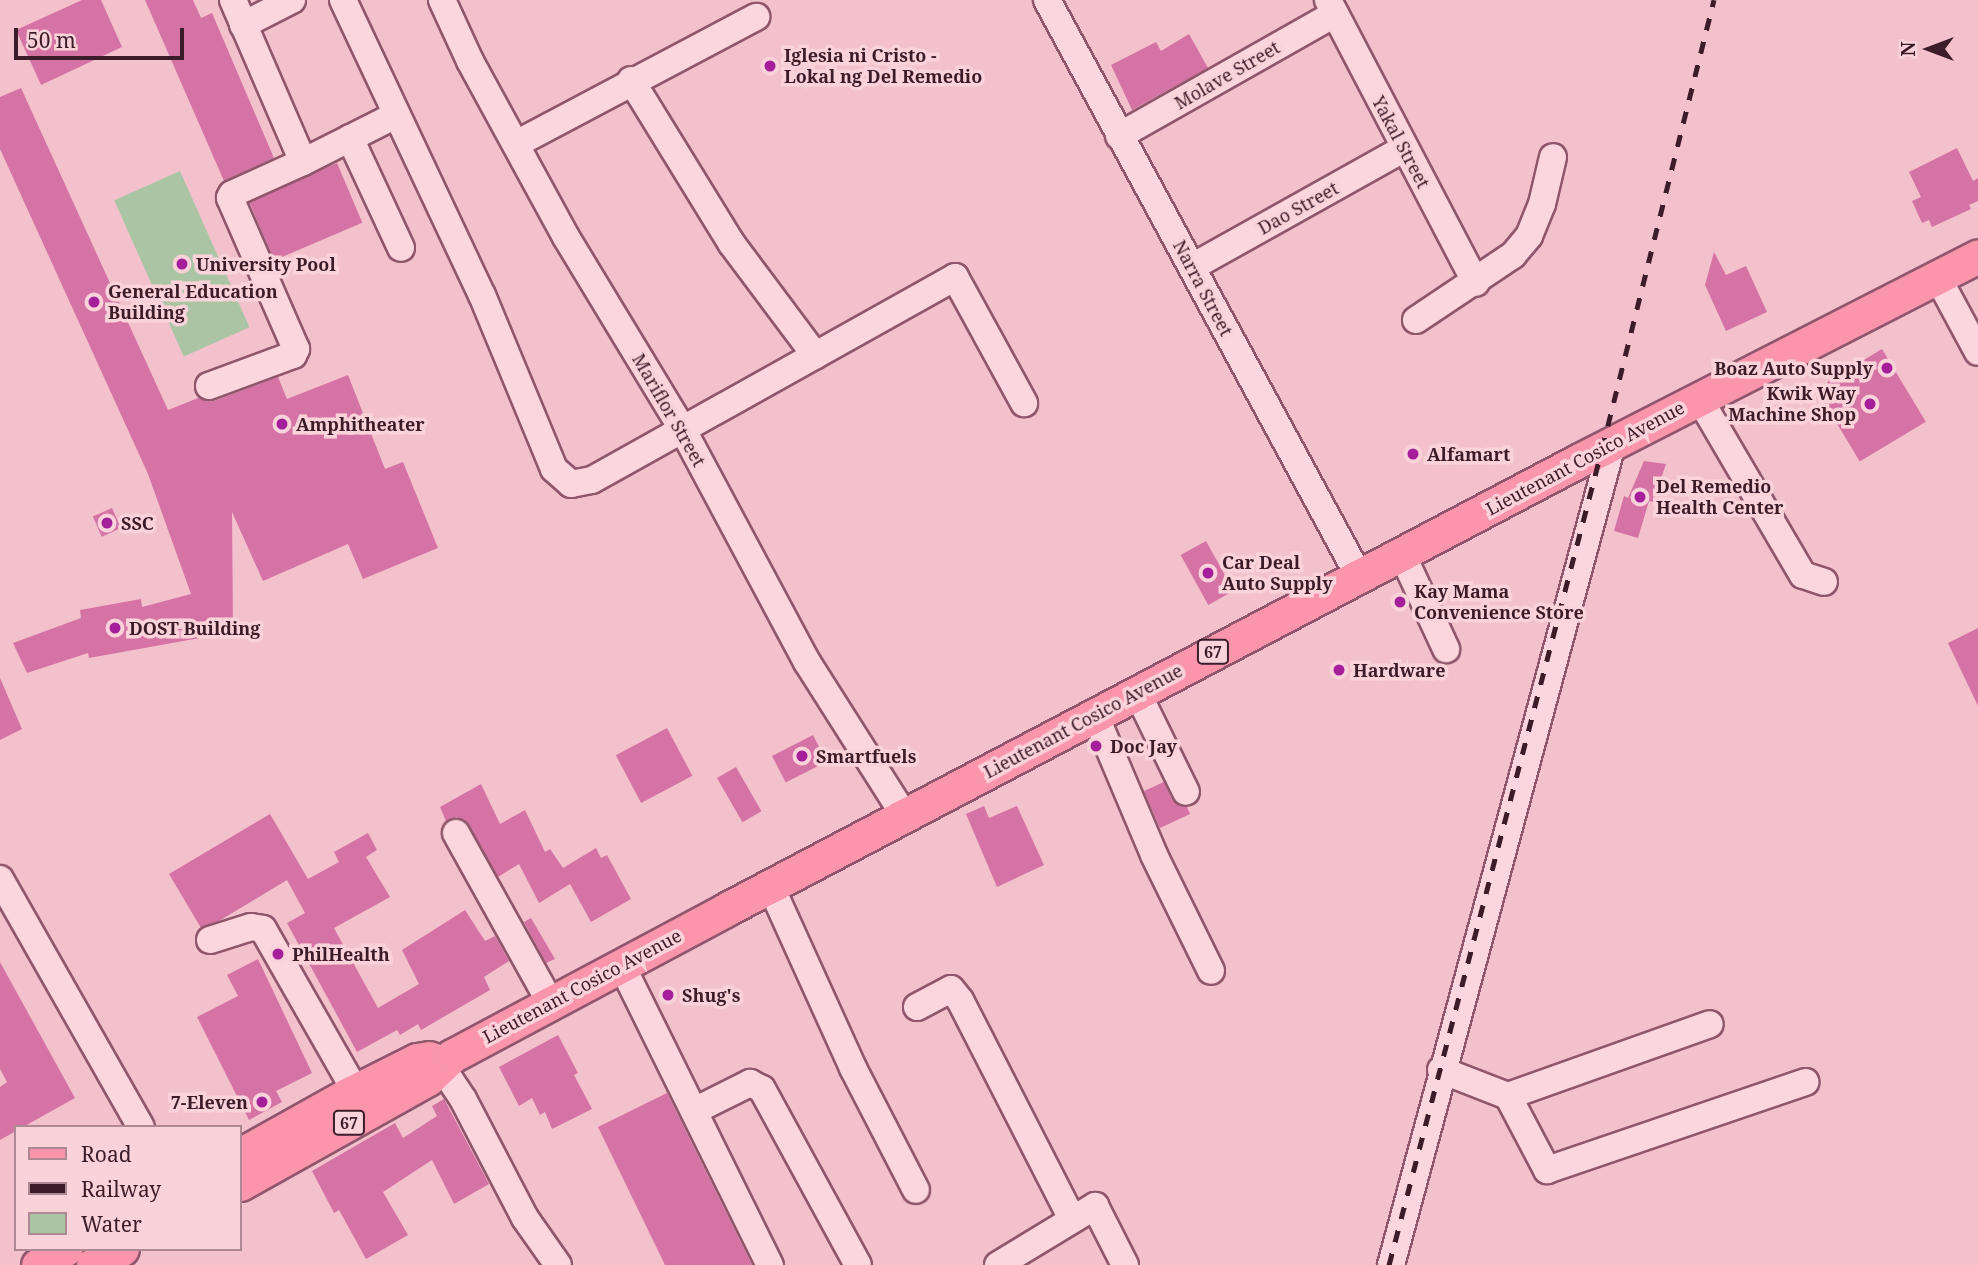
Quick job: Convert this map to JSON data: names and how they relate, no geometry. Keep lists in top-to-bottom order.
{
  "streets": {
    "main road": ["Lieutenant Cosico Avenue", "67"],
    "street": [
      "Molave Street",
      "Yakal Street",
      "Dao Street",
      "Narra Street",
      "Mariflor Street"
    ]
  },
  "crossings": [
    ["Molave Street", "Yakal Street"],
    ["Molave Street", "Narra Street"],
    ["Yakal Street", "Dao Street"],
    ["Dao Street", "Narra Street"],
    ["Narra Street", "Lieutenant Cosico Avenue"],
    ["Mariflor Street", "Lieutenant Cosico Avenue"]
  ],
  "places": [
    "Iglesia ni Cristo - Lokal ng Del Remedio",
    "University Pool",
    "General Education Building",
    "Boaz Auto Supply",
    "Kwik Way Machine Shop",
    "Amphitheater",
    "Alfamart",
    "Del Remedio Health Center",
    "SSC",
    "Car Deal Auto Supply",
    "Kay Mama Convenience Store",
    "DOST Building",
    "Hardware",
    "Doc Jay",
    "Smartfuels",
    "PhilHealth",
    "Shug's",
    "7-Eleven"
  ],
  "legend": ["Road", "Railway", "Water"],
  "scale_bar": "50 m",
  "north": "left"
}
